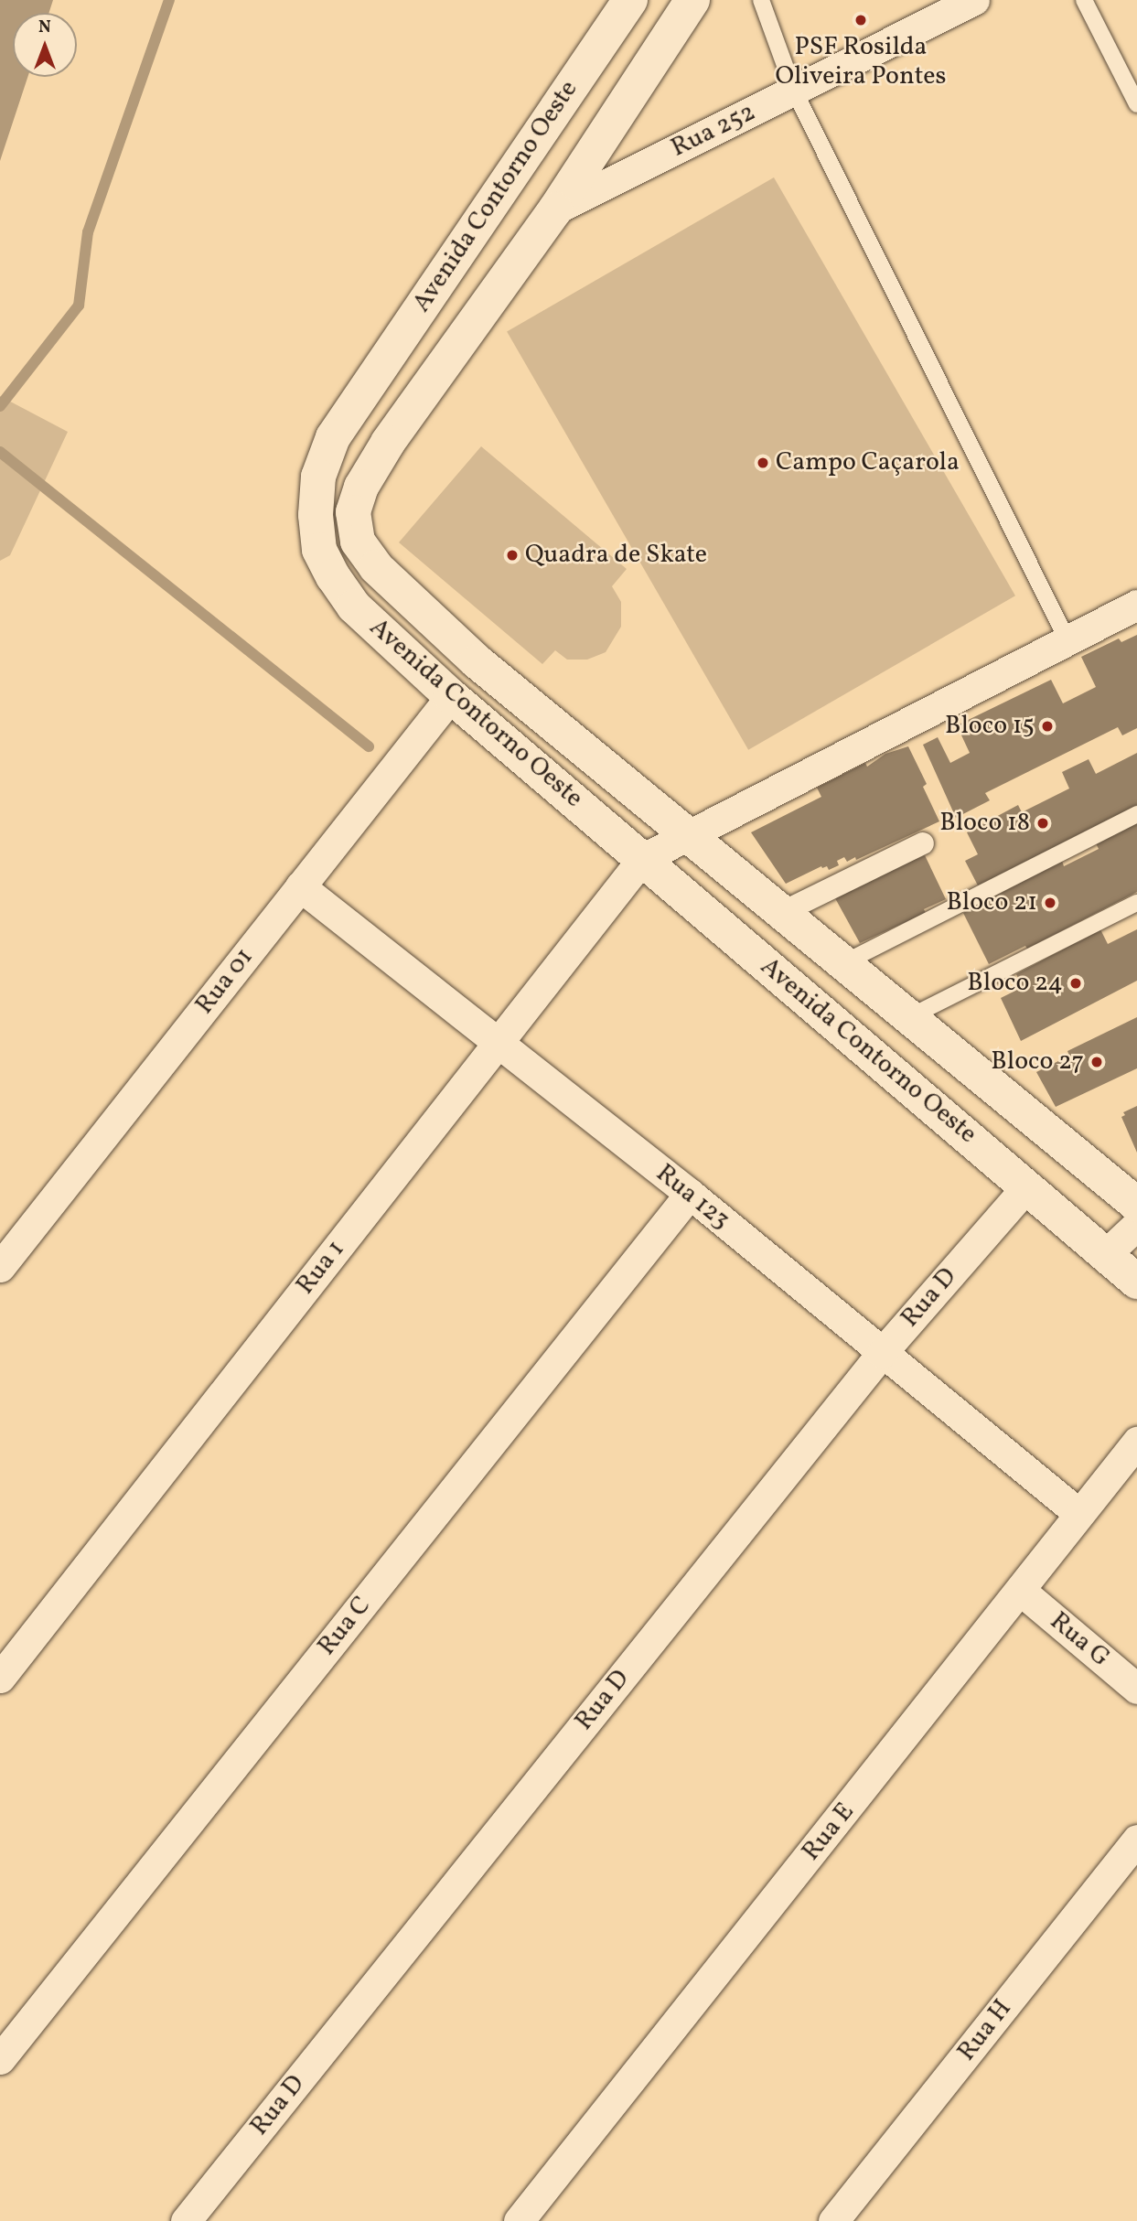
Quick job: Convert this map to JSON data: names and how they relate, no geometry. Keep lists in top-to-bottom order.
{
  "streets": {
    "street": [
      "Rua 252",
      "Avenida Contorno Oeste",
      "Rua 01",
      "Rua 123",
      "Rua 1",
      "Rua D",
      "Rua C",
      "Rua G",
      "Rua E",
      "Rua H"
    ]
  },
  "crossings": [
    ["Rua 252", "Avenida Contorno Oeste"],
    ["Avenida Contorno Oeste", "Rua 01"],
    ["Avenida Contorno Oeste", "Rua 1"],
    ["Avenida Contorno Oeste", "Rua D"],
    ["Rua 01", "Rua 123"],
    ["Rua 123", "Rua 1"],
    ["Rua 123", "Rua D"],
    ["Rua 123", "Rua C"],
    ["Rua 123", "Rua E"],
    ["Rua G", "Rua E"]
  ],
  "places": [
    "PSF Rosilda Oliveira Pontes",
    "Campo Caçarola",
    "Quadra de Skate",
    "Bloco 15",
    "Bloco 18",
    "Bloco 21",
    "Bloco 24",
    "Bloco 27"
  ],
  "north": "top"
}
